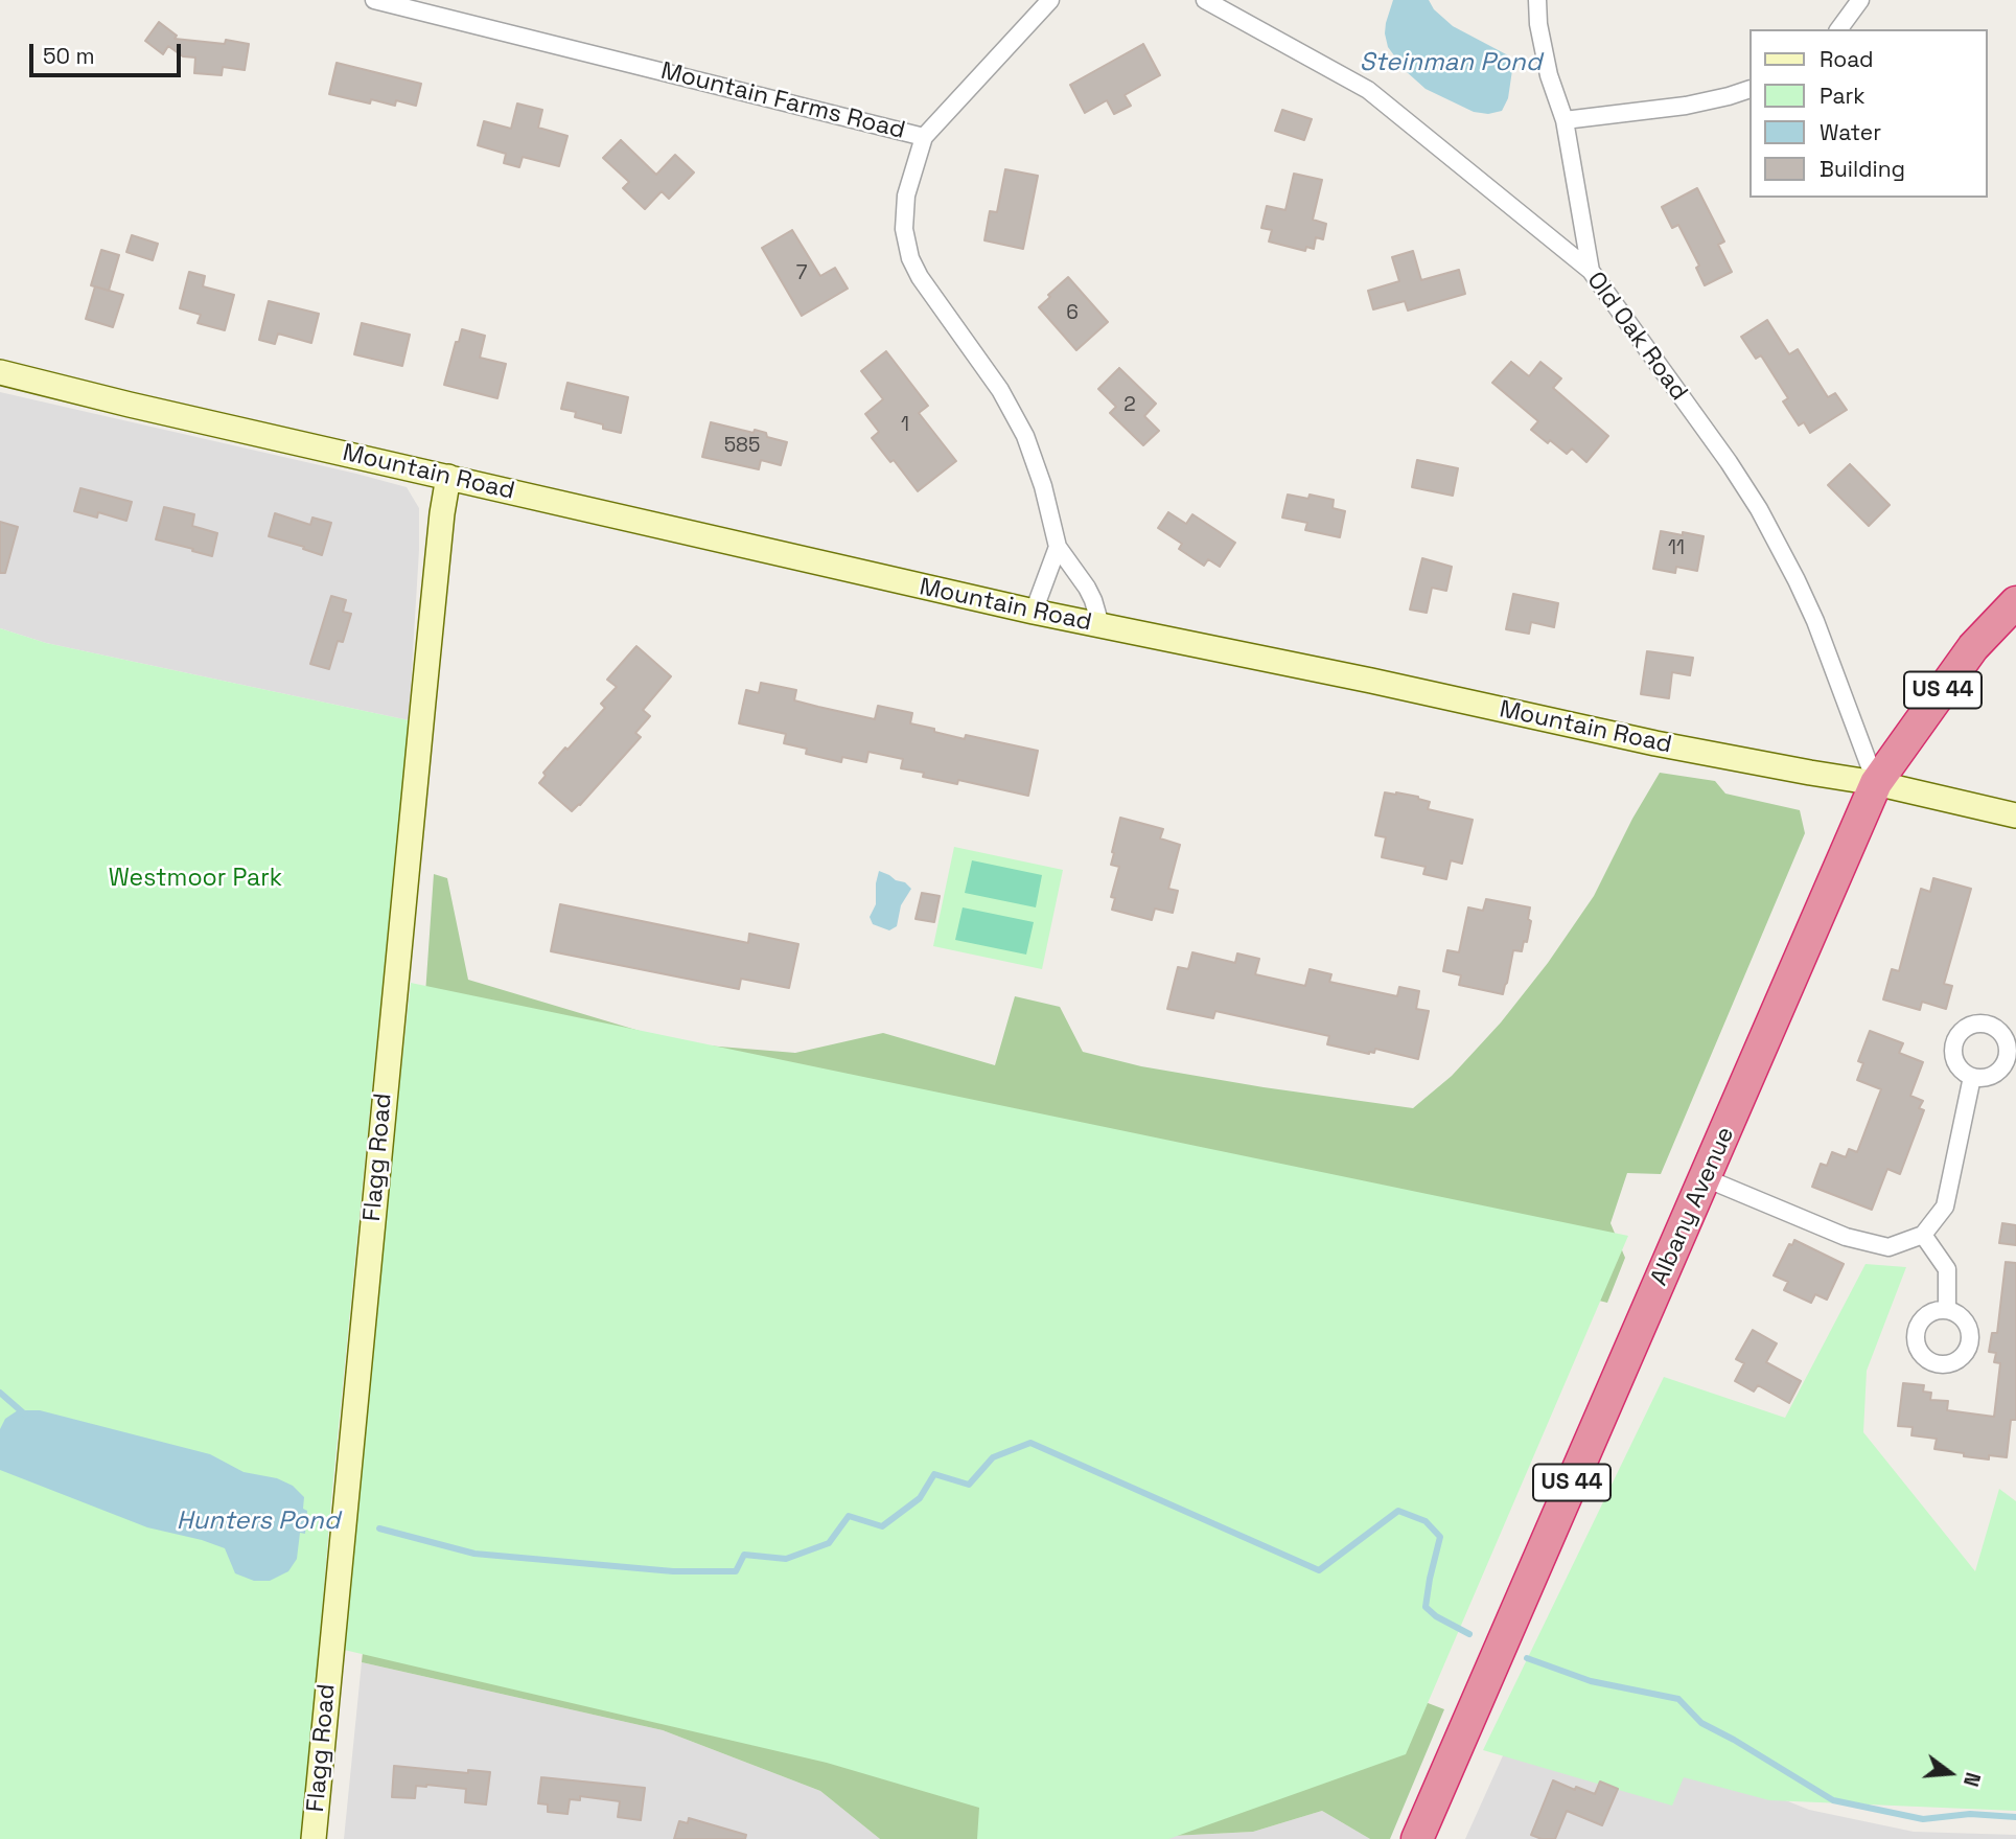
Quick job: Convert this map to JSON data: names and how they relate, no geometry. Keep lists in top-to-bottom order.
{
  "streets": {
    "highway": ["US 44", "Albany Avenue"],
    "main road": ["Mountain Road", "Flagg Road"],
    "street": ["Mountain Farms Road", "Old Oak Road"]
  },
  "crossings": [
    ["Mountain Farms Road", "Mountain Road"],
    ["Old Oak Road", "Mountain Road"],
    ["Old Oak Road", "Albany Avenue"],
    ["Mountain Road", "Flagg Road"],
    ["Mountain Road", "Albany Avenue"]
  ],
  "water": ["Steinman Pond", "Hunters Pond"],
  "parks": ["Westmoor Park"],
  "house_numbers": [
    "7",
    "6",
    "2",
    "1",
    "585",
    "11"
  ],
  "legend": [
    "Road",
    "Park",
    "Water",
    "Building"
  ],
  "scale_bar": "50 m",
  "north": "right"
}
